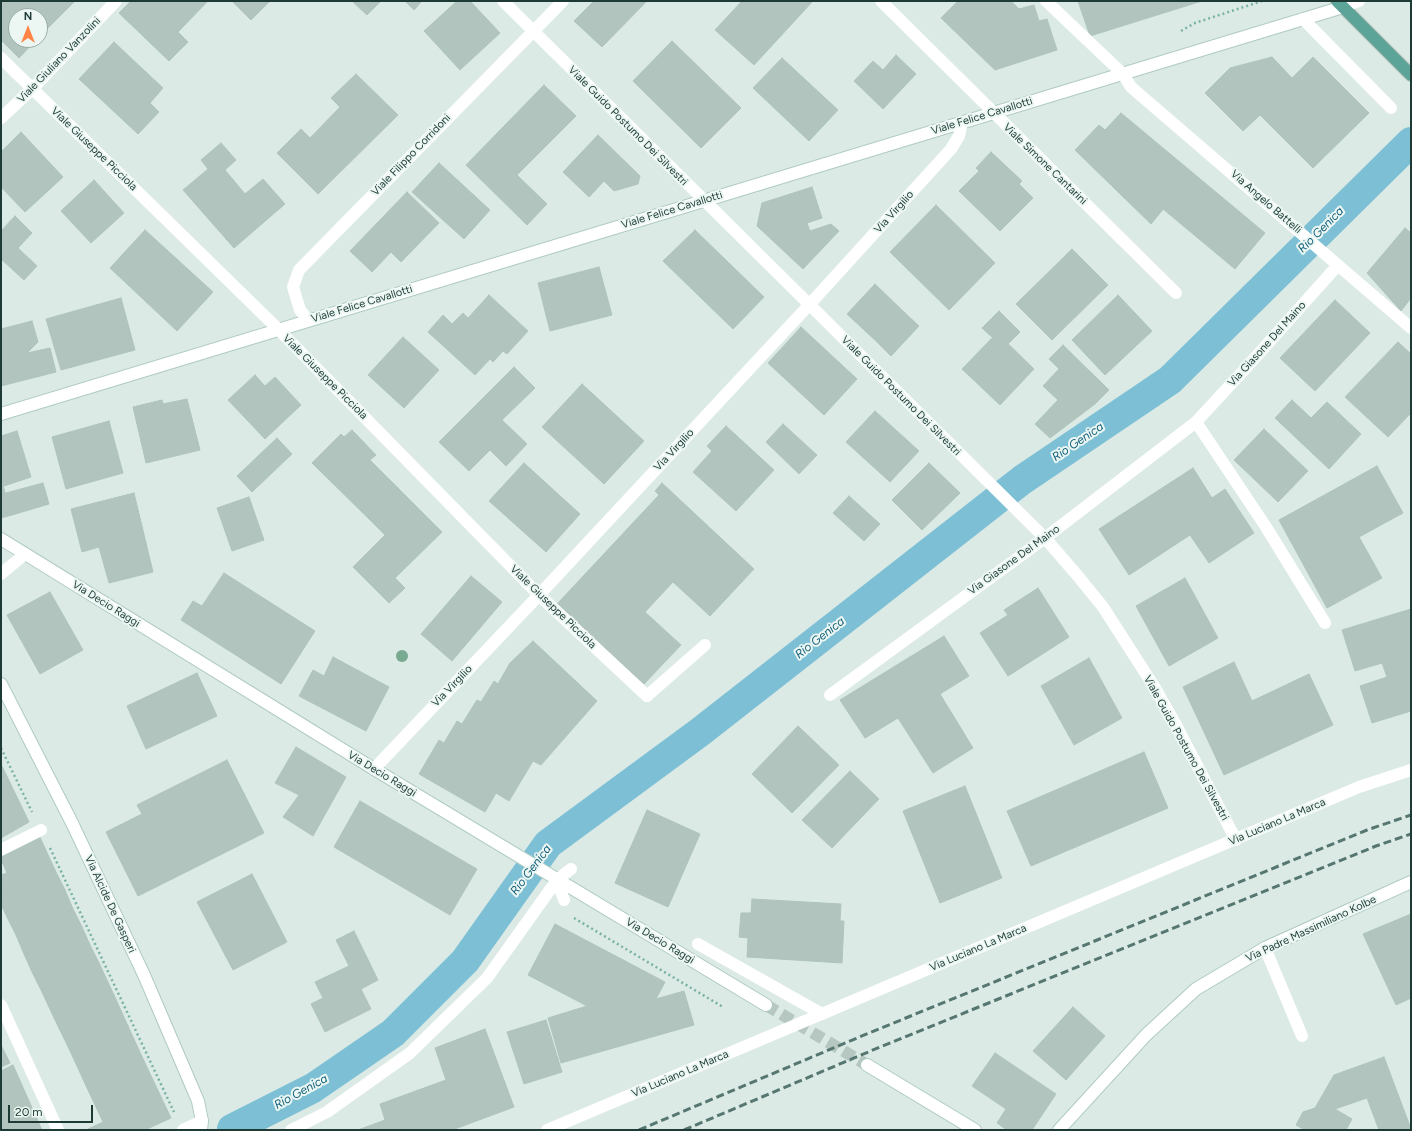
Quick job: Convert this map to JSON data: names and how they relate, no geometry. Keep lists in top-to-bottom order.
{
  "streets": {
    "street": [
      "Viale Giuliano Vanzolini",
      "Viale Felice Cavallotti",
      "Viale Guido Postumo Dei Silvestri",
      "Viale Giuseppe Picciola",
      "Viale Filippo Corridoni",
      "Viale Simone Cantarini",
      "Via Angelo Battelli",
      "Via Virgilio",
      "Via Giasone Del Maino",
      "Via Decio Raggi",
      "Via Luciano La Marca",
      "Via Alcide De Gasperi",
      "Via Padre Massimiliano Kolbe"
    ]
  },
  "crossings": [
    ["Viale Giuliano Vanzolini", "Viale Giuseppe Picciola"],
    ["Viale Felice Cavallotti", "Viale Guido Postumo Dei Silvestri"],
    ["Viale Felice Cavallotti", "Viale Giuseppe Picciola"],
    ["Viale Felice Cavallotti", "Viale Filippo Corridoni"],
    ["Viale Felice Cavallotti", "Viale Simone Cantarini"],
    ["Viale Felice Cavallotti", "Via Angelo Battelli"],
    ["Viale Felice Cavallotti", "Via Virgilio"],
    ["Viale Guido Postumo Dei Silvestri", "Viale Filippo Corridoni"],
    ["Viale Guido Postumo Dei Silvestri", "Via Virgilio"],
    ["Viale Guido Postumo Dei Silvestri", "Via Giasone Del Maino"],
    ["Viale Guido Postumo Dei Silvestri", "Via Luciano La Marca"],
    ["Viale Giuseppe Picciola", "Via Virgilio"],
    ["Via Angelo Battelli", "Via Giasone Del Maino"],
    ["Via Virgilio", "Via Decio Raggi"]
  ],
  "water": ["Rio Genica"],
  "scale_bar": "20 m",
  "north": "top"
}
